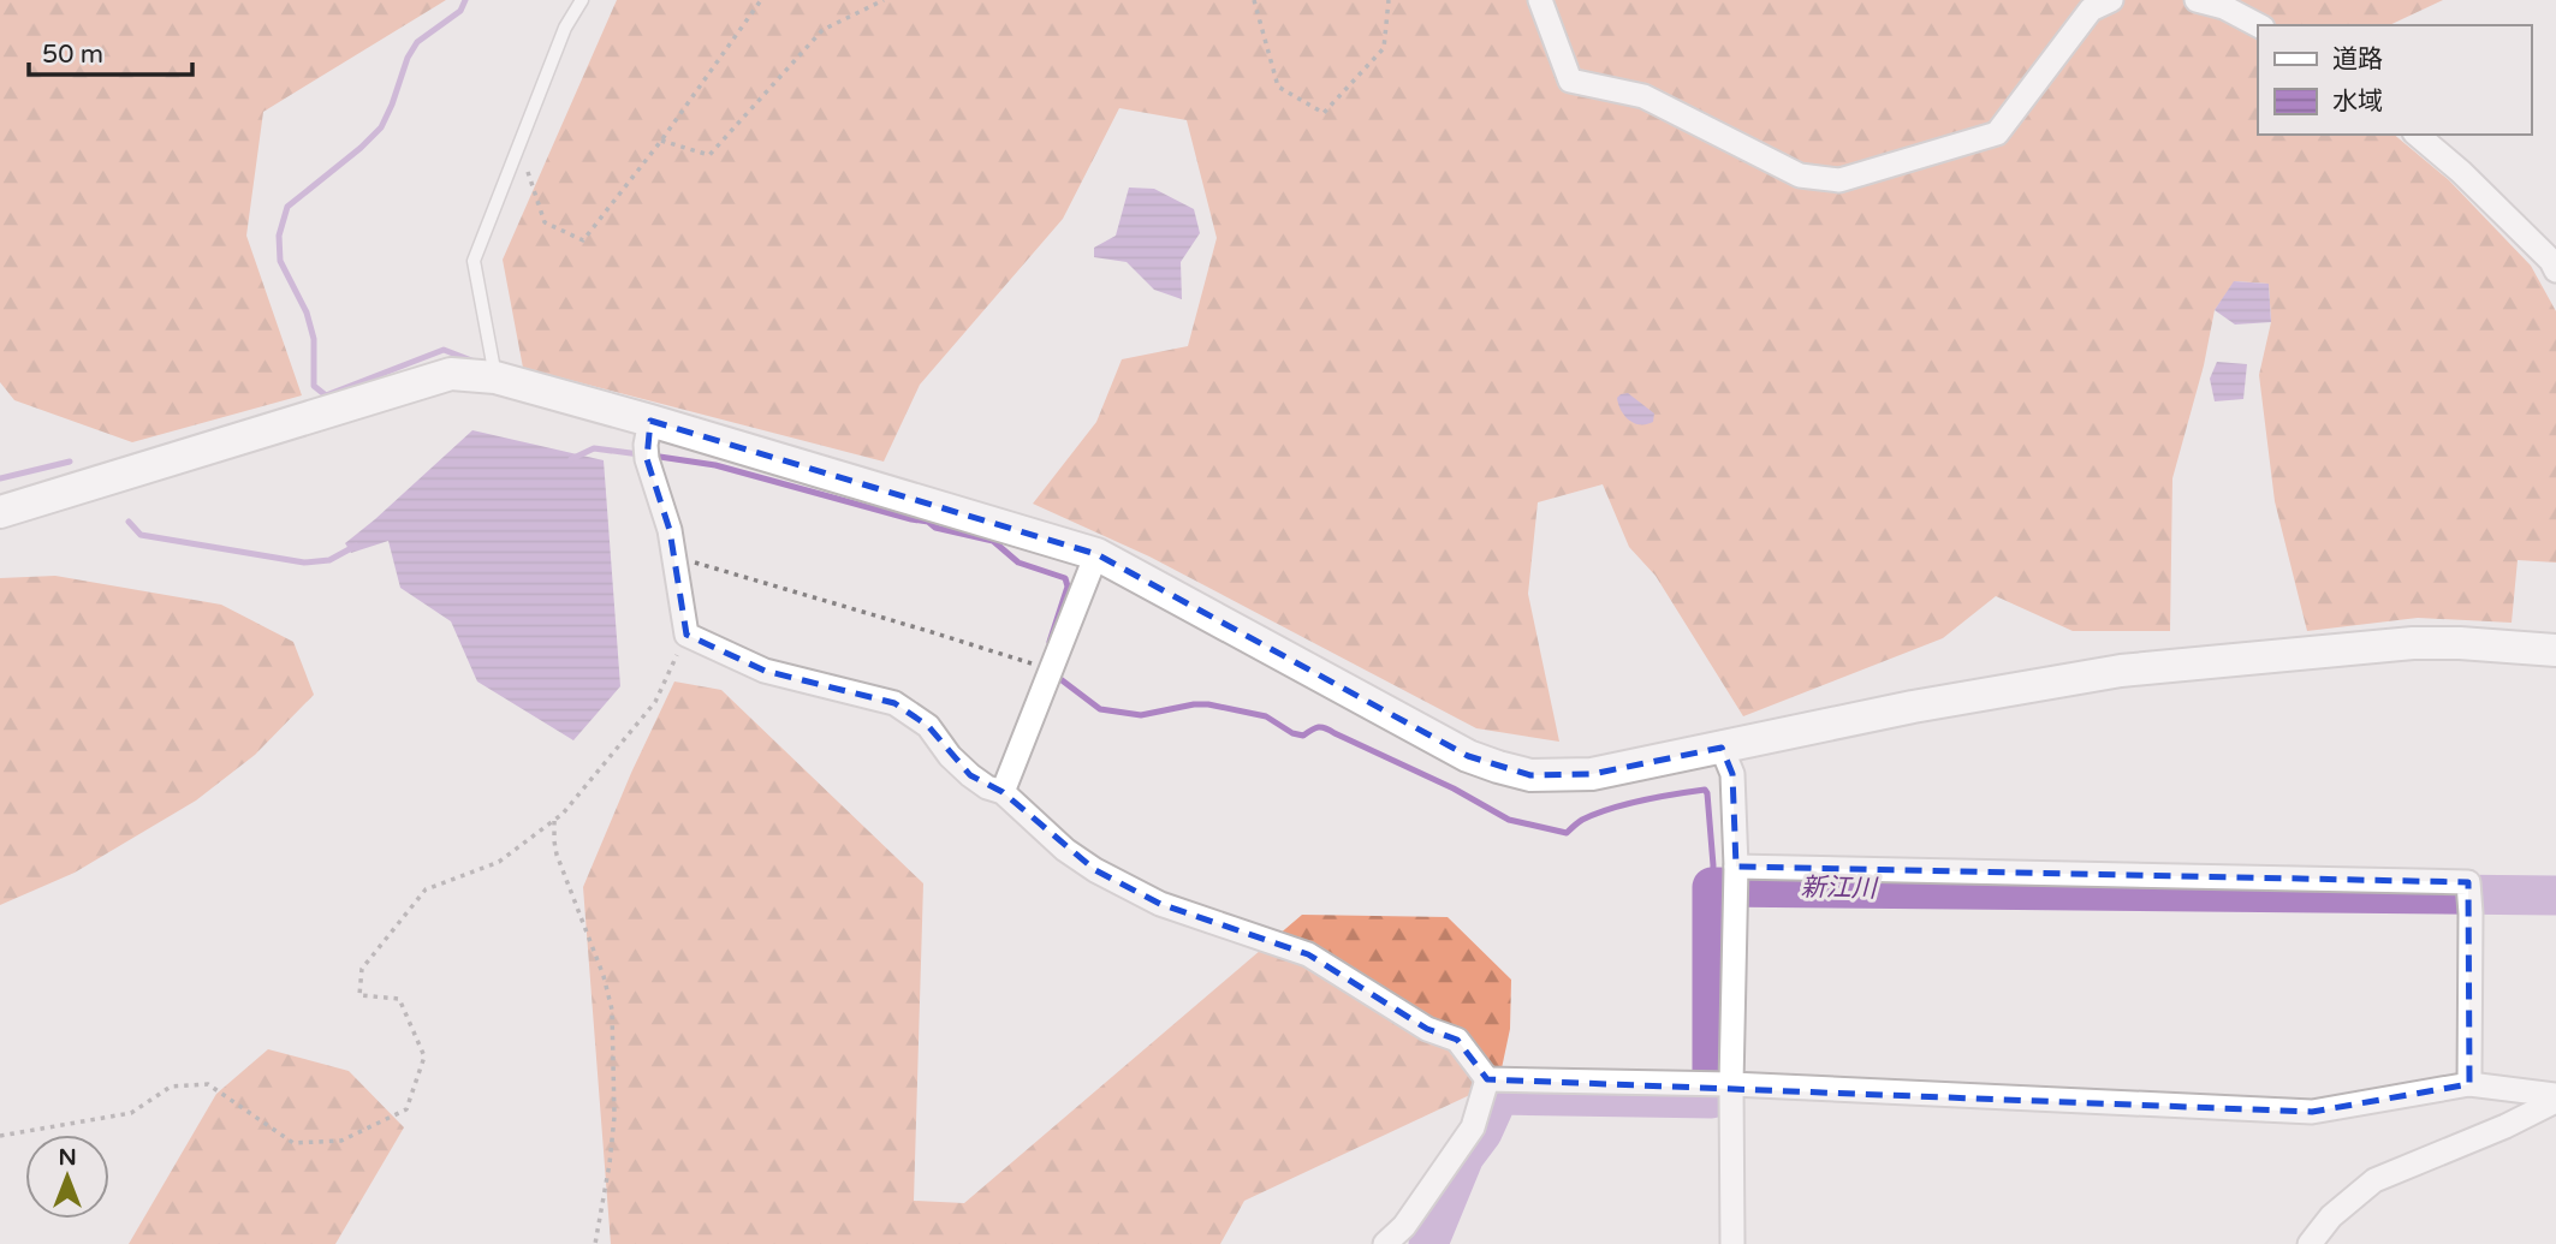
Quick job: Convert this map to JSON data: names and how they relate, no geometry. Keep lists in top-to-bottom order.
{
  "water": ["新江川"],
  "legend": ["道路", "水域"],
  "scale_bar": "50 m",
  "north": "top"
}
